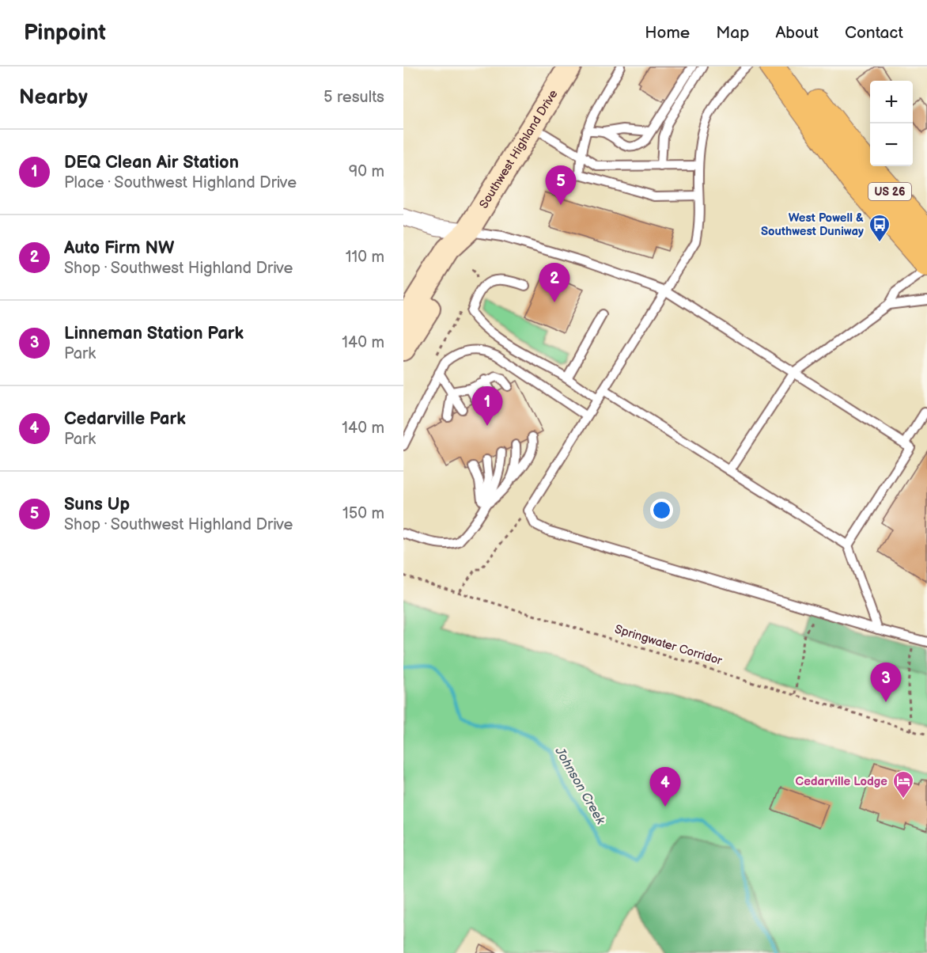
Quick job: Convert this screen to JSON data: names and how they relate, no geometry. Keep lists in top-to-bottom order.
{
  "streets": {
    "main road": ["Southwest Highland Drive", "US 26"],
    "path": ["Springwater Corridor"]
  },
  "water": ["Johnson Creek"],
  "places": {
    "bus stop": ["West Powell & Southwest Duniway"],
    "hotel": ["Cedarville Lodge"]
  },
  "page": {
    "header": "Pinpoint",
    "nav": [
      "Home",
      "Map",
      "About",
      "Contact"
    ],
    "heading": ["Nearby", "5 results"],
    "map_buttons": ["+", "−"],
    "list": [
      {
        "mark": "1",
        "name": "DEQ Clean Air Station",
        "note": "Place · Southwest Highland Drive",
        "value": "90 m"
      },
      {
        "mark": "2",
        "name": "Auto Firm NW",
        "note": "Shop · Southwest Highland Drive",
        "value": "110 m"
      },
      {
        "mark": "3",
        "name": "Linneman Station Park",
        "note": "Park",
        "value": "140 m"
      },
      {
        "mark": "4",
        "name": "Cedarville Park",
        "note": "Park",
        "value": "140 m"
      },
      {
        "mark": "5",
        "name": "Suns Up",
        "note": "Shop · Southwest Highland Drive",
        "value": "150 m"
      }
    ],
    "pins": [
      "5",
      "2",
      "1",
      "3",
      "4"
    ]
  }
}
